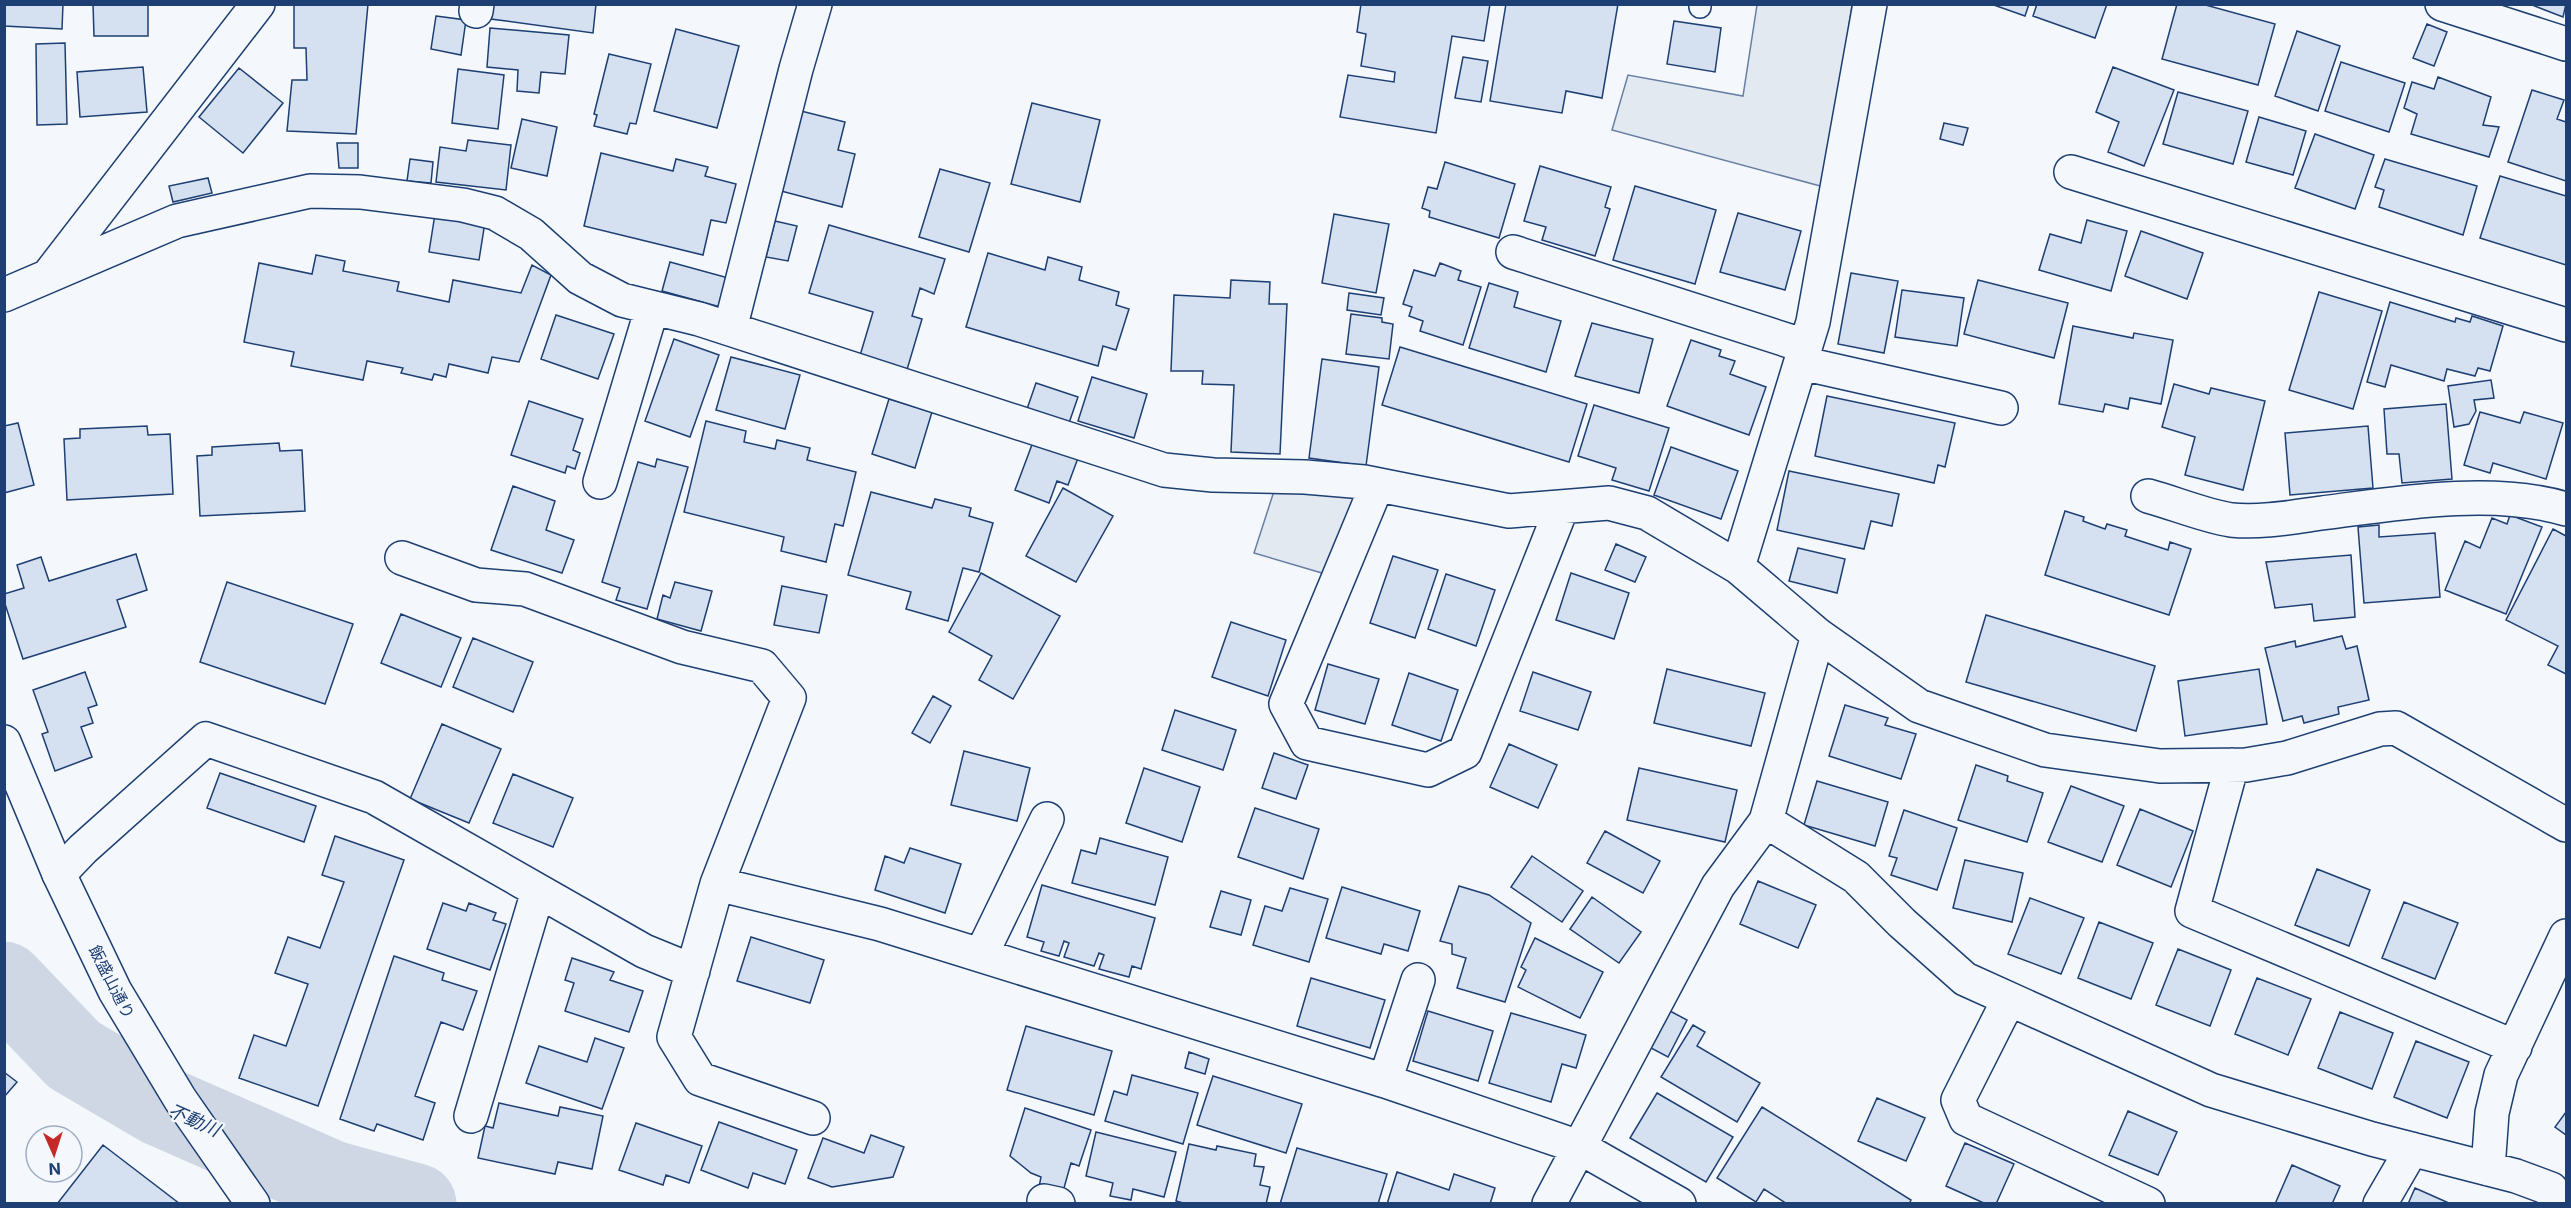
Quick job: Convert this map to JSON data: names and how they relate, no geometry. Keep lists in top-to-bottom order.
{
  "streets": {
    "street": ["飯盛山通り"]
  },
  "water": ["不動川"],
  "north": "bottom"
}
